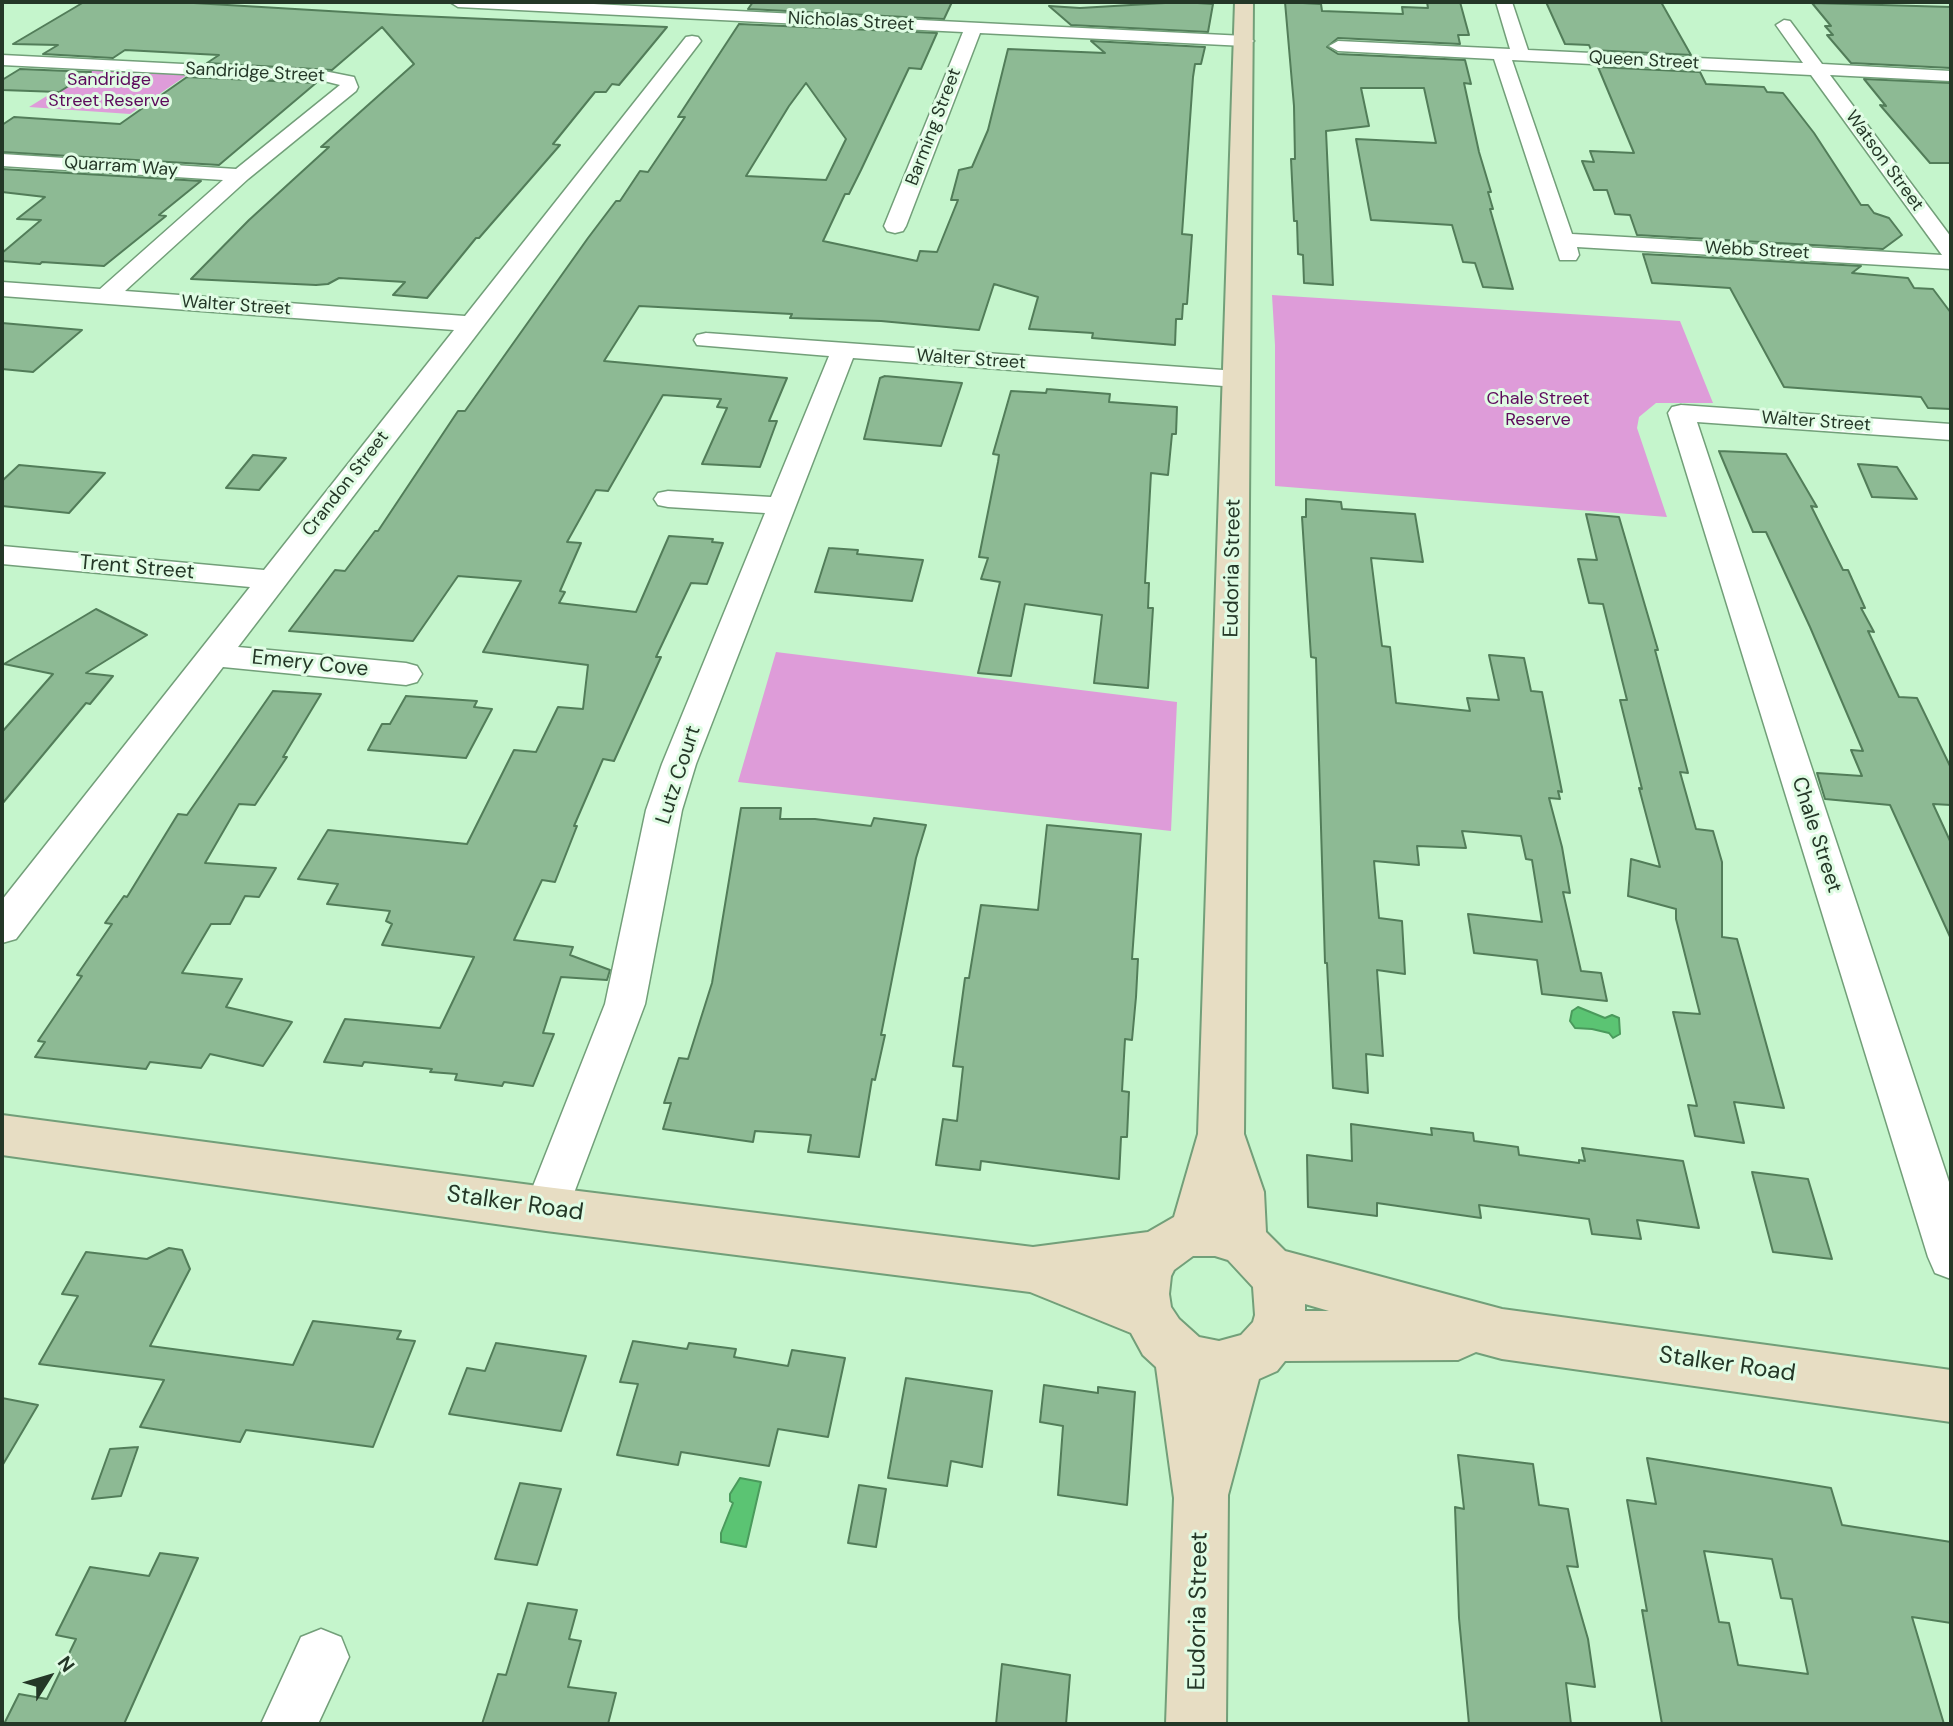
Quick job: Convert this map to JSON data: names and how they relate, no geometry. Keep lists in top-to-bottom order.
{
  "streets": {
    "main road": ["Eudoria Street", "Stalker Road"],
    "street": [
      "Nicholas Street",
      "Queen Street",
      "Sandridge Street",
      "Barming Street",
      "Watson Street",
      "Quarram Way",
      "Webb Street",
      "Walter Street",
      "Crandon Street",
      "Trent Street",
      "Emery Cove",
      "Lutz Court",
      "Chale Street"
    ]
  },
  "crossings": [
    ["Nicholas Street", "Barming Street"],
    ["Nicholas Street", "Eudoria Street"],
    ["Queen Street", "Watson Street"],
    ["Queen Street", "Webb Street"],
    ["Sandridge Street", "Quarram Way"],
    ["Sandridge Street", "Walter Street"],
    ["Walter Street", "Crandon Street"],
    ["Walter Street", "Eudoria Street"],
    ["Walter Street", "Lutz Court"],
    ["Walter Street", "Chale Street"],
    ["Crandon Street", "Trent Street"],
    ["Crandon Street", "Emery Cove"],
    ["Eudoria Street", "Stalker Road"],
    ["Lutz Court", "Stalker Road"]
  ],
  "parks": ["Sandridge Street Reserve", "Chale Street Reserve"],
  "north": "top right"
}
